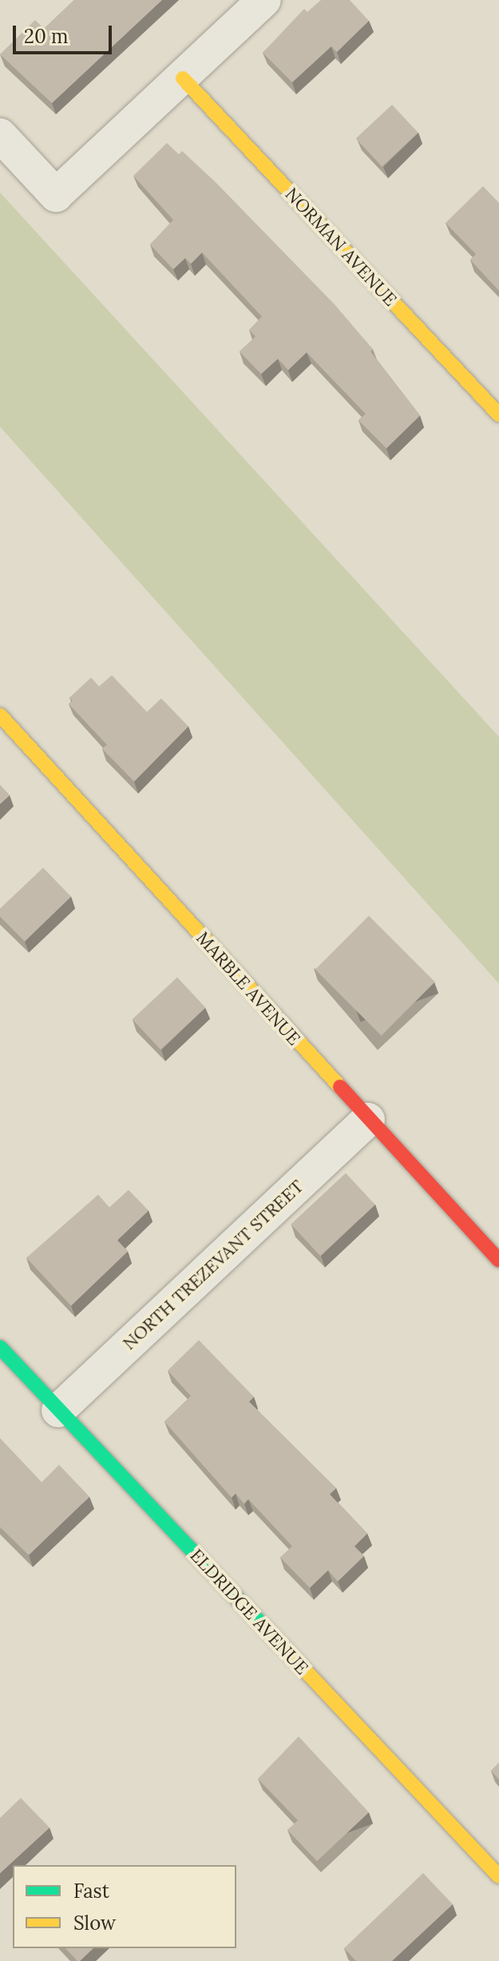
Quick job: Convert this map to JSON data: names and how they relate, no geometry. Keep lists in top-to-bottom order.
{
  "streets": {
    "street": [
      "NORMAN AVENUE",
      "MARBLE AVENUE",
      "NORTH TREZEVANT STREET",
      "ELDRIDGE AVENUE"
    ]
  },
  "crossings": [
    ["MARBLE AVENUE", "NORTH TREZEVANT STREET"],
    ["NORTH TREZEVANT STREET", "ELDRIDGE AVENUE"]
  ],
  "legend": ["Fast", "Slow"],
  "scale_bar": "20 m"
}
